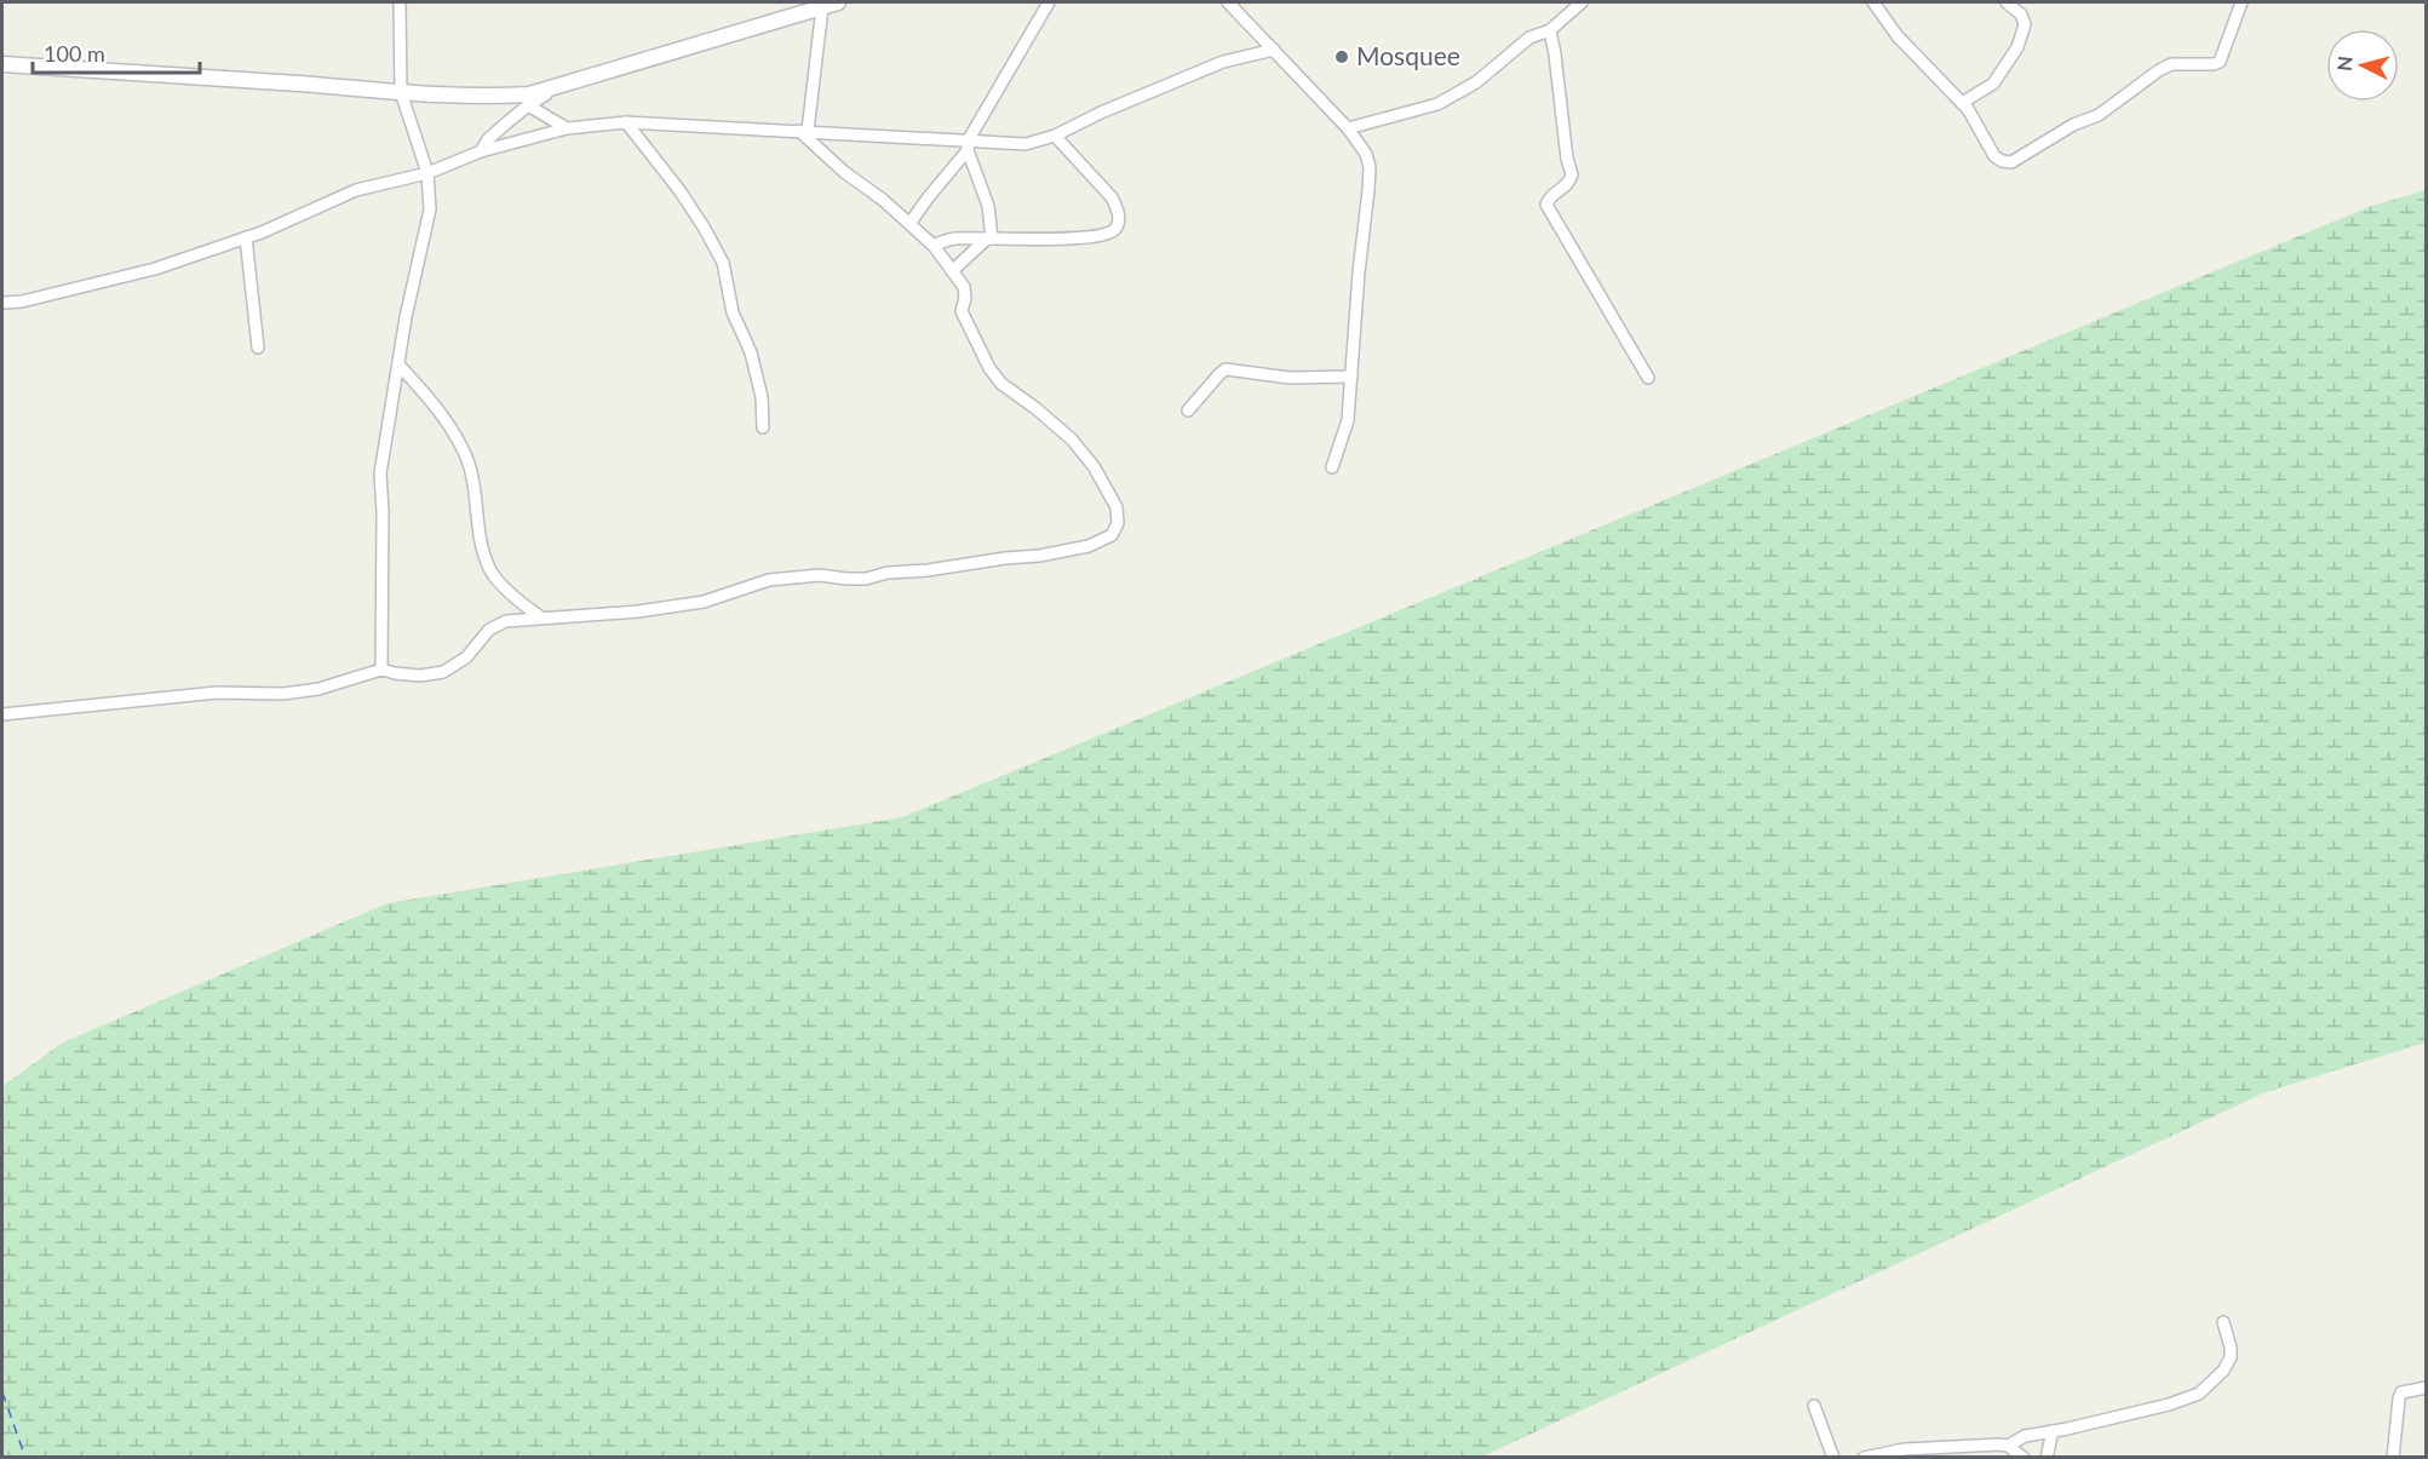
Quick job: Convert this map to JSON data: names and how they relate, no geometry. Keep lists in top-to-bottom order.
{
  "places": ["Mosquee"],
  "scale_bar": "100 m",
  "north": "left"
}
